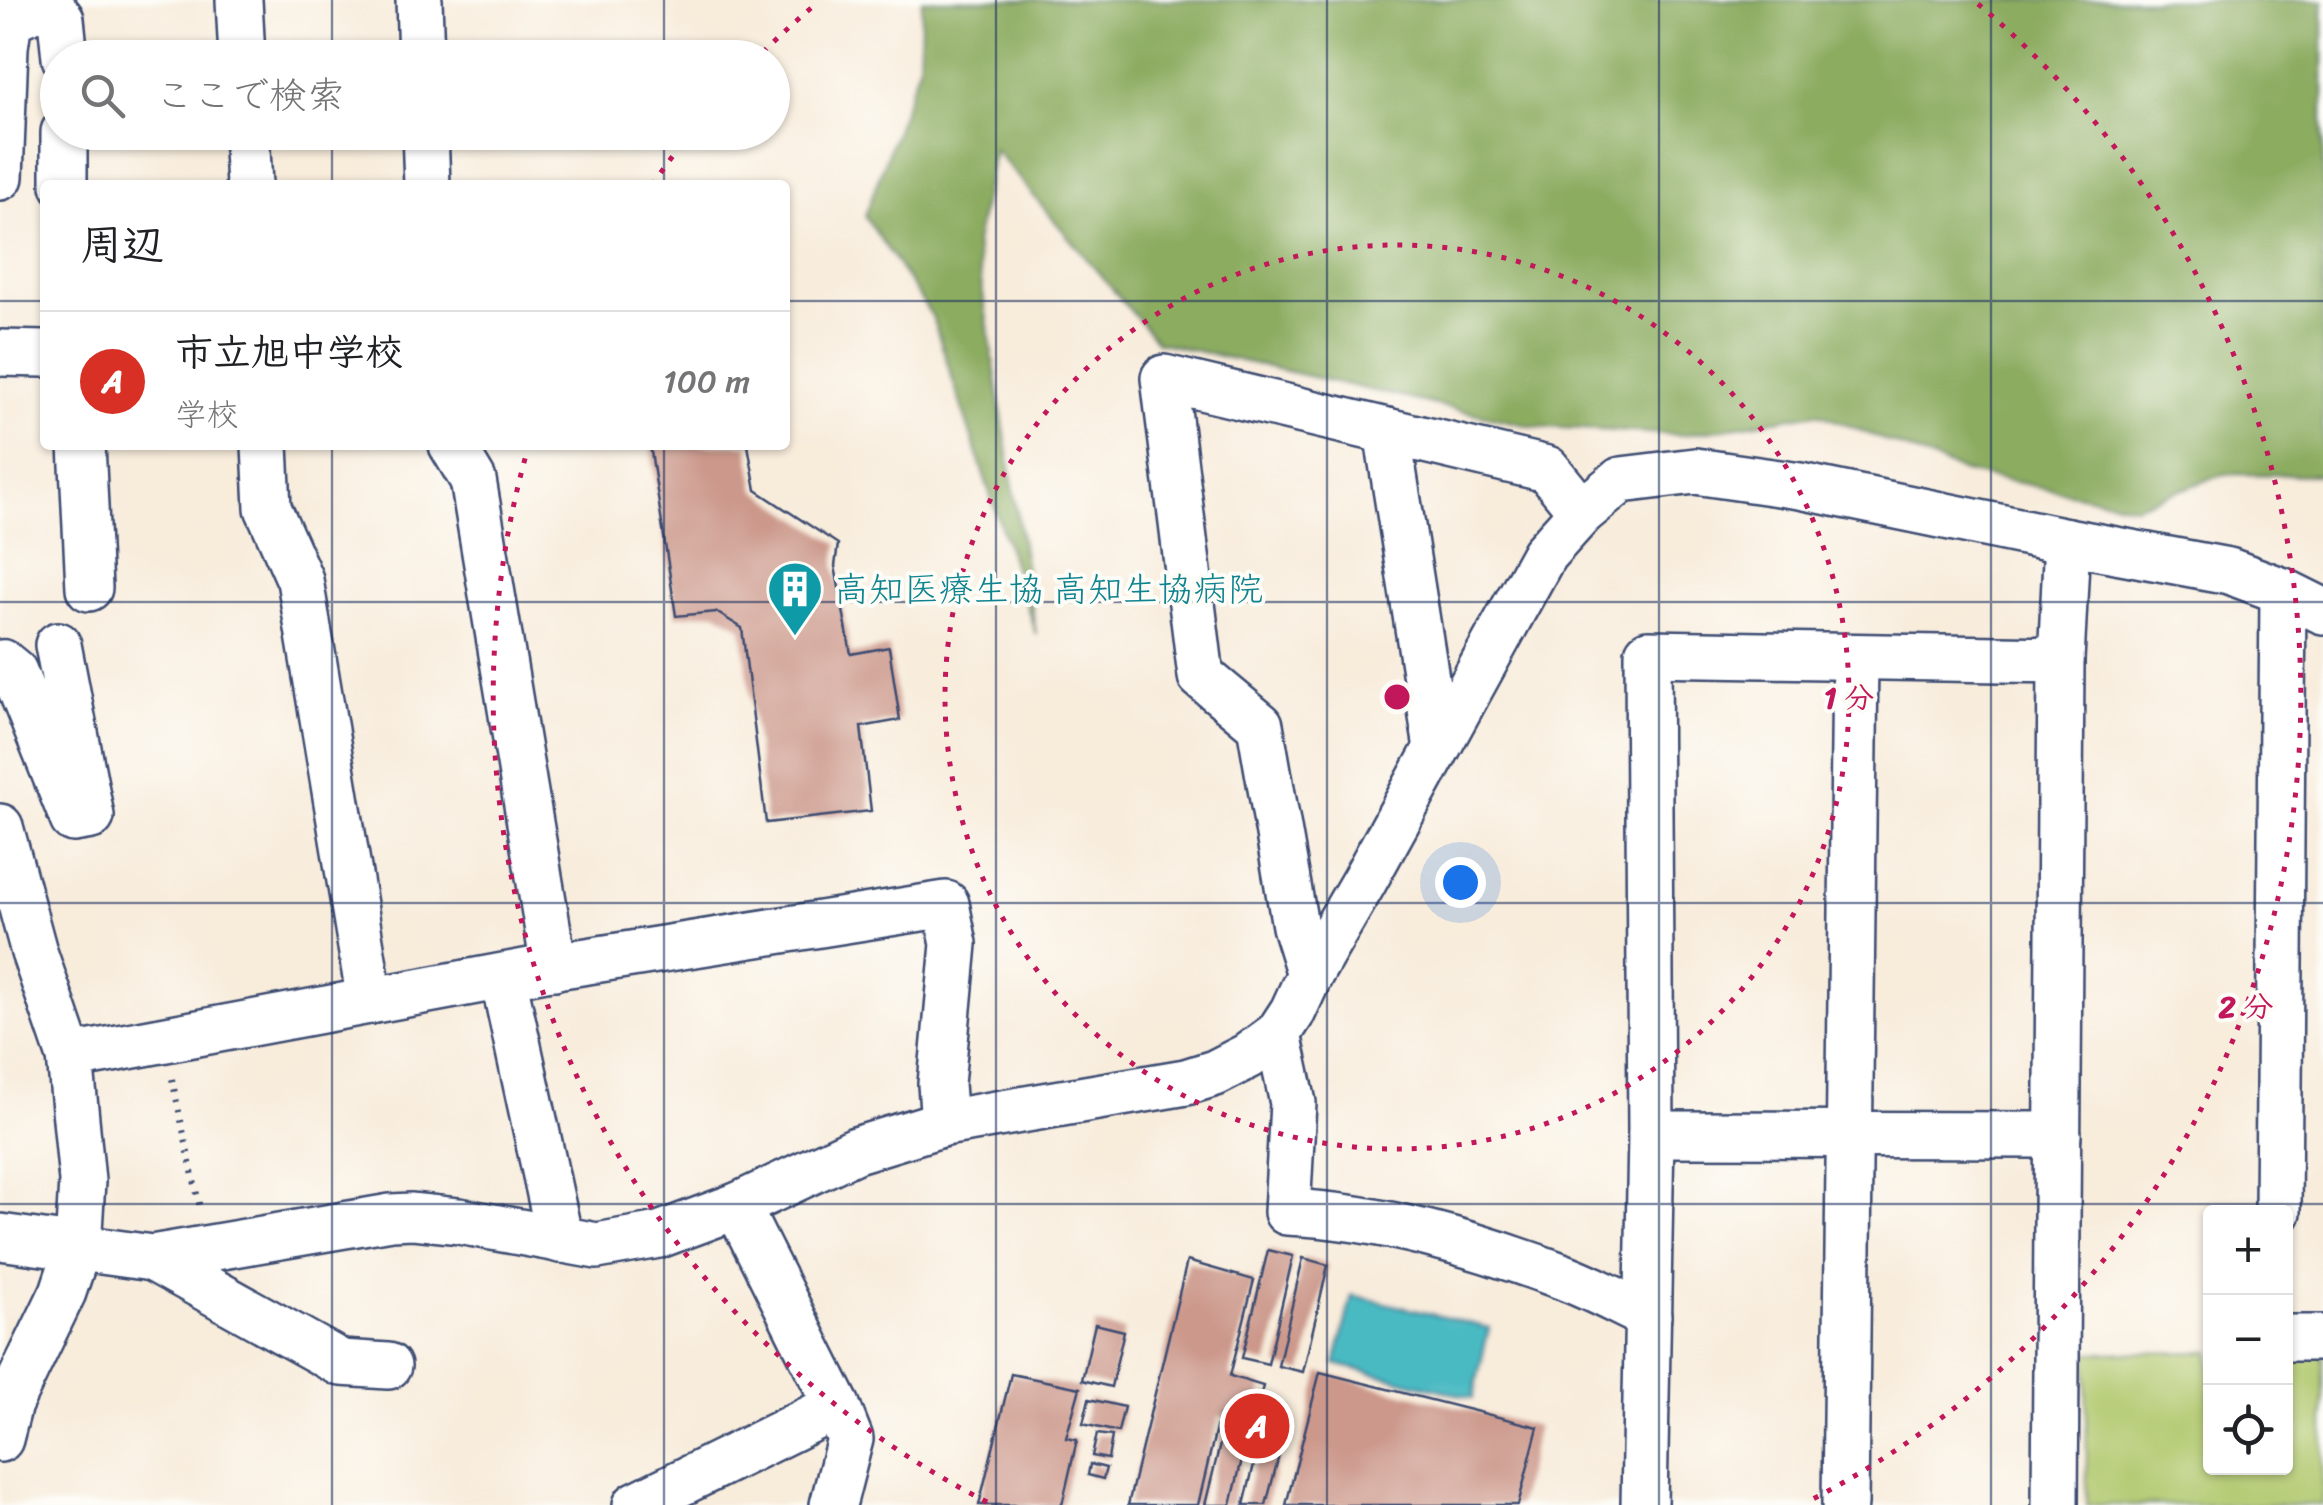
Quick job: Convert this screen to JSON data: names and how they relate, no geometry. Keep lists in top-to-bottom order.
{
  "places": {
    "building": ["高知医療生協 高知生協病院"]
  },
  "page": {
    "search": "ここで検索",
    "heading": "周辺",
    "list": [
      {
        "mark": "A",
        "name": "市立旭中学校",
        "note": "学校",
        "value": "100 m"
      }
    ],
    "map_buttons": ["+", "−"],
    "pins": "A"
  },
  "rings": ["1 分", "2 分"]
}
